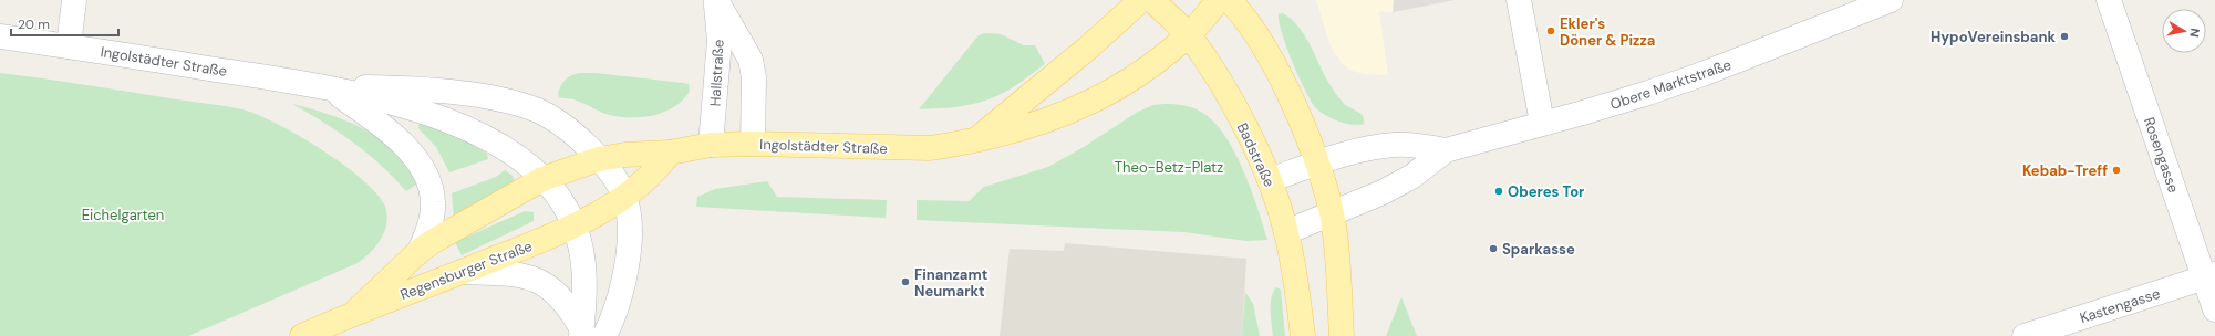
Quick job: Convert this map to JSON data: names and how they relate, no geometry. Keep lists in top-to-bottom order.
{
  "streets": {
    "main road": ["Ingolstädter Straße", "Badstraße", "Regensburger Straße"],
    "street": [
      "Hallstraße",
      "Obere Marktstraße",
      "Rosengasse",
      "Kastengasse"
    ]
  },
  "crossings": [
    ["Ingolstädter Straße", "Hallstraße"],
    ["Ingolstädter Straße", "Badstraße"],
    ["Ingolstädter Straße", "Regensburger Straße"],
    ["Obere Marktstraße", "Badstraße"],
    ["Rosengasse", "Kastengasse"]
  ],
  "parks": ["Theo-Betz-Platz", "Eichelgarten"],
  "places": [
    "Ekler's Döner & Pizza",
    "HypoVereinsbank",
    "Kebab-Treff",
    "Oberes Tor",
    "Sparkasse",
    "Finanzamt Neumarkt"
  ],
  "scale_bar": "20 m",
  "north": "right"
}
